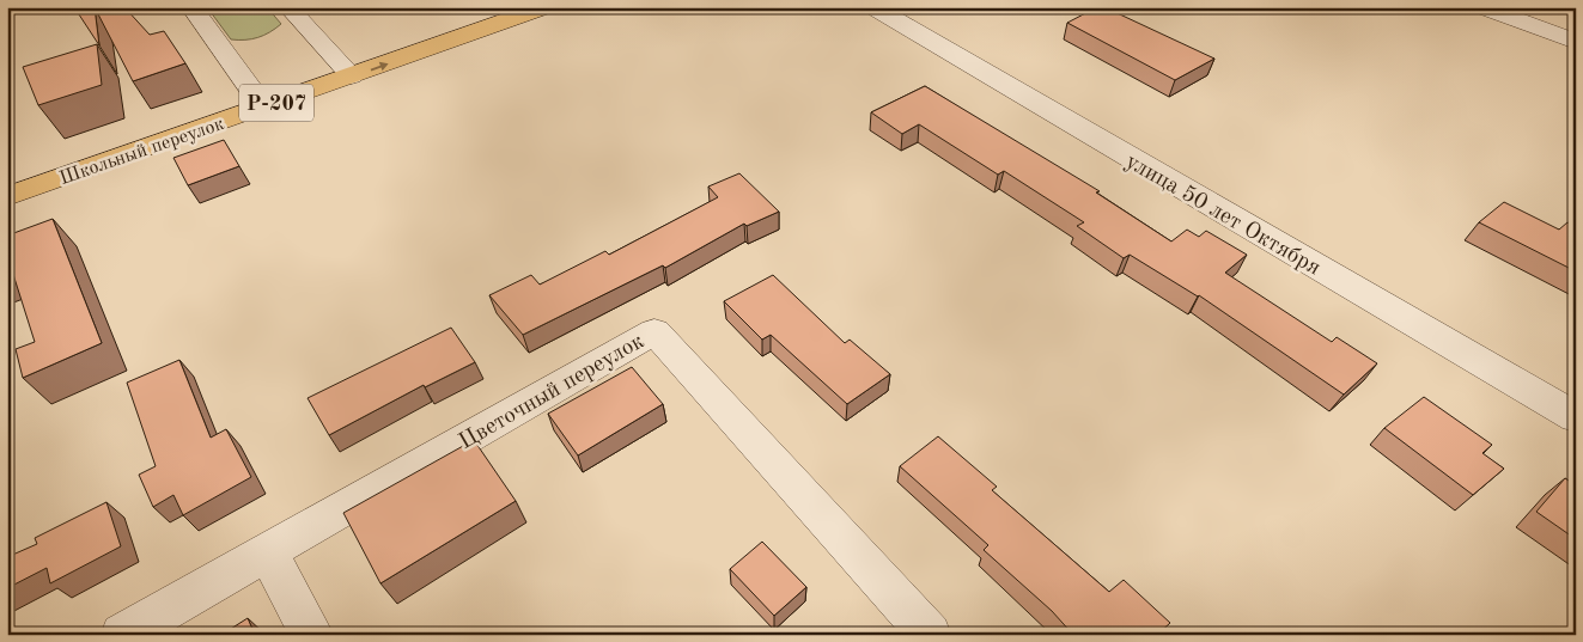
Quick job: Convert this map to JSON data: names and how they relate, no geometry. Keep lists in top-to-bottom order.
{
  "streets": {
    "main road": ["Р-207", "Школьный переулок"],
    "street": ["улица 50 лет Октября", "Цветочный переулок"]
  },
  "one_way": ["Школьный переулок"]
}
